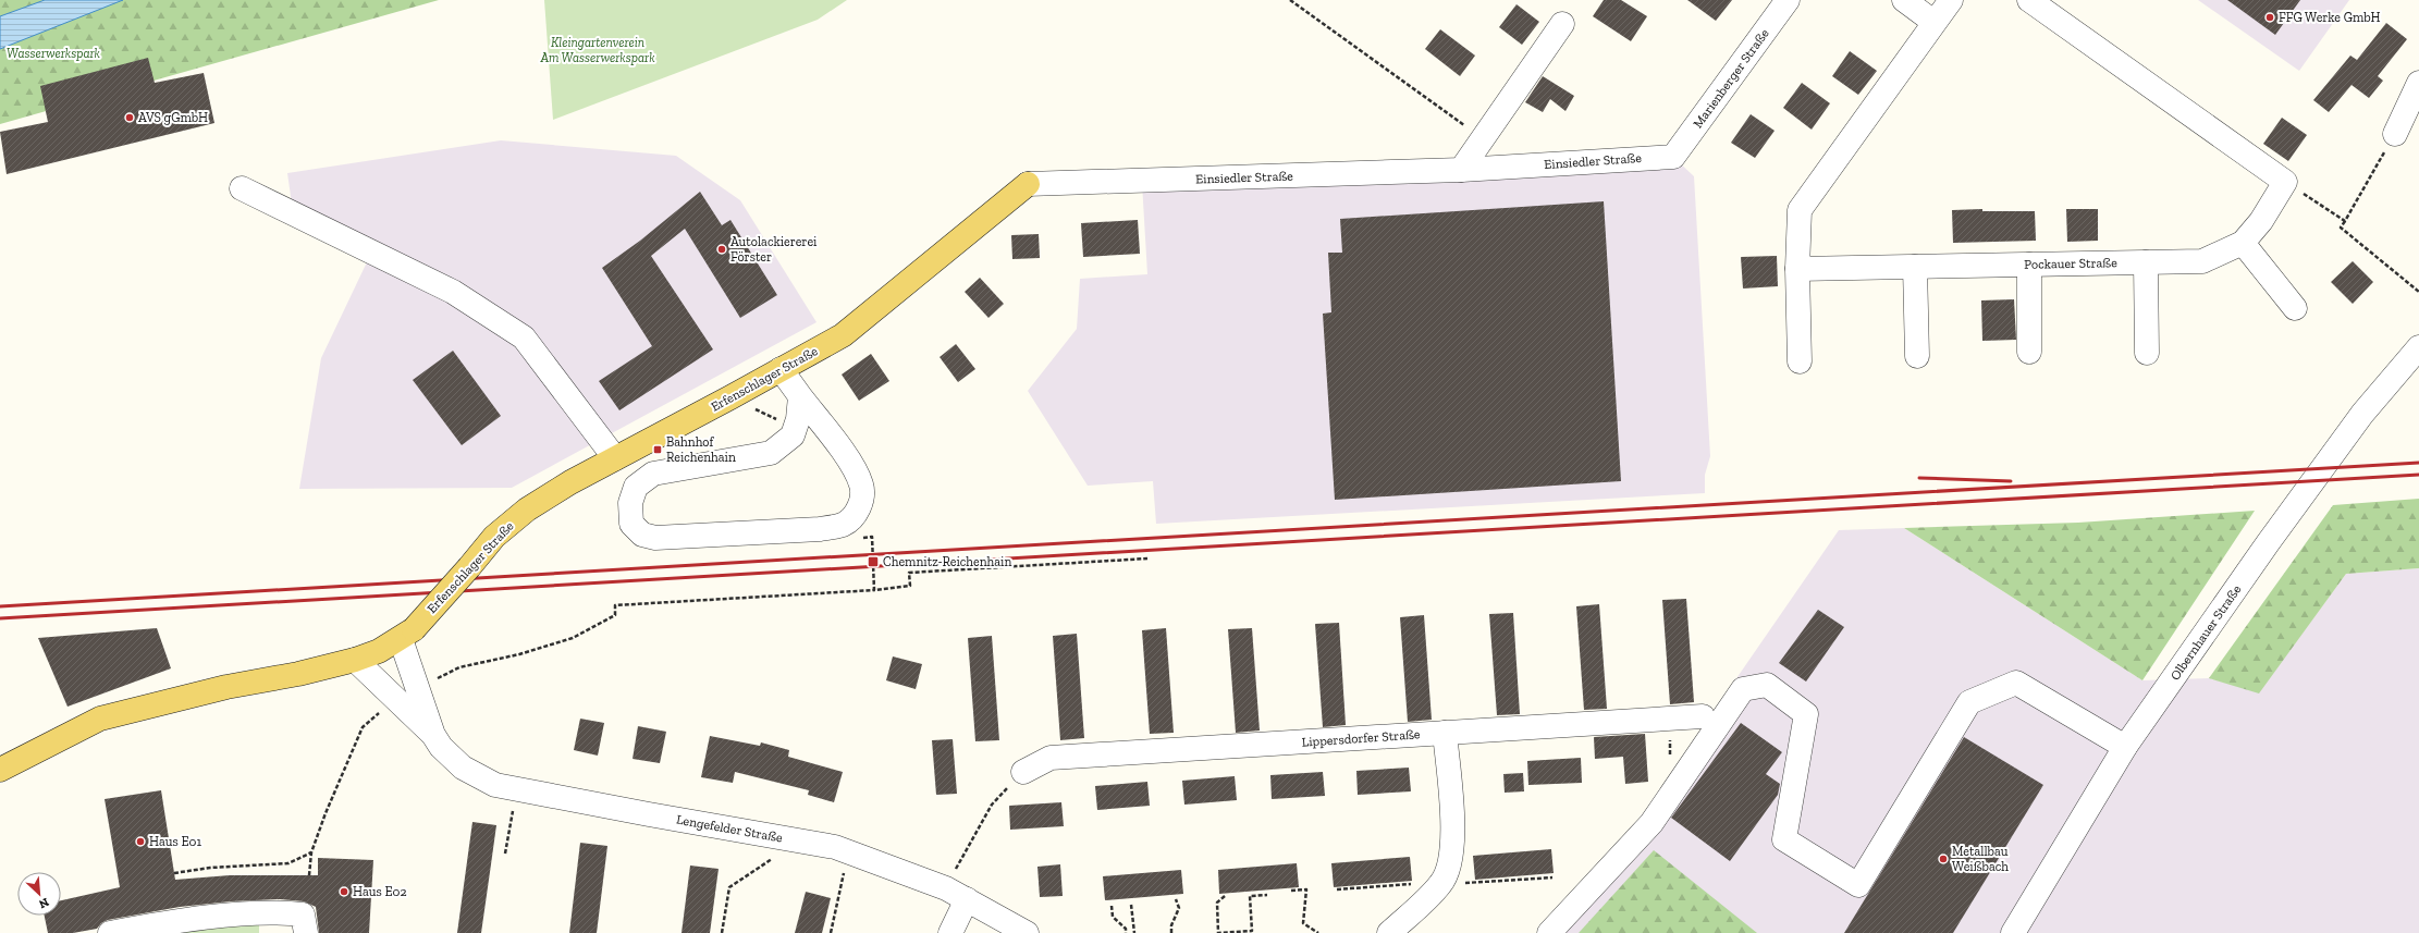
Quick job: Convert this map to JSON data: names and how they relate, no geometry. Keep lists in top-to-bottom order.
{
  "streets": {
    "main road": ["Erfenschlager Straße"],
    "street": [
      "Marienberger Straße",
      "Einsiedler Straße",
      "Pockauer Straße",
      "Olbernhauer Straße",
      "Lippersdorfer Straße",
      "Lengefelder Straße"
    ]
  },
  "crossings": [
    ["Marienberger Straße", "Einsiedler Straße"],
    ["Einsiedler Straße", "Erfenschlager Straße"],
    ["Erfenschlager Straße", "Lengefelder Straße"]
  ],
  "parks": ["Kleingartenverein Am Wasserwerkspark", "Wasserwerkspark"],
  "places": {
    "other": [
      "FFG Werke GmbH",
      "AVS gGmbH",
      "Autolackiererei Förster",
      "Haus E01",
      "Metallbau Weißbach",
      "Haus E02"
    ],
    "transit": ["Bahnhof Reichenhain", "Chemnitz-Reichenhain"]
  },
  "north": "bottom right"
}
